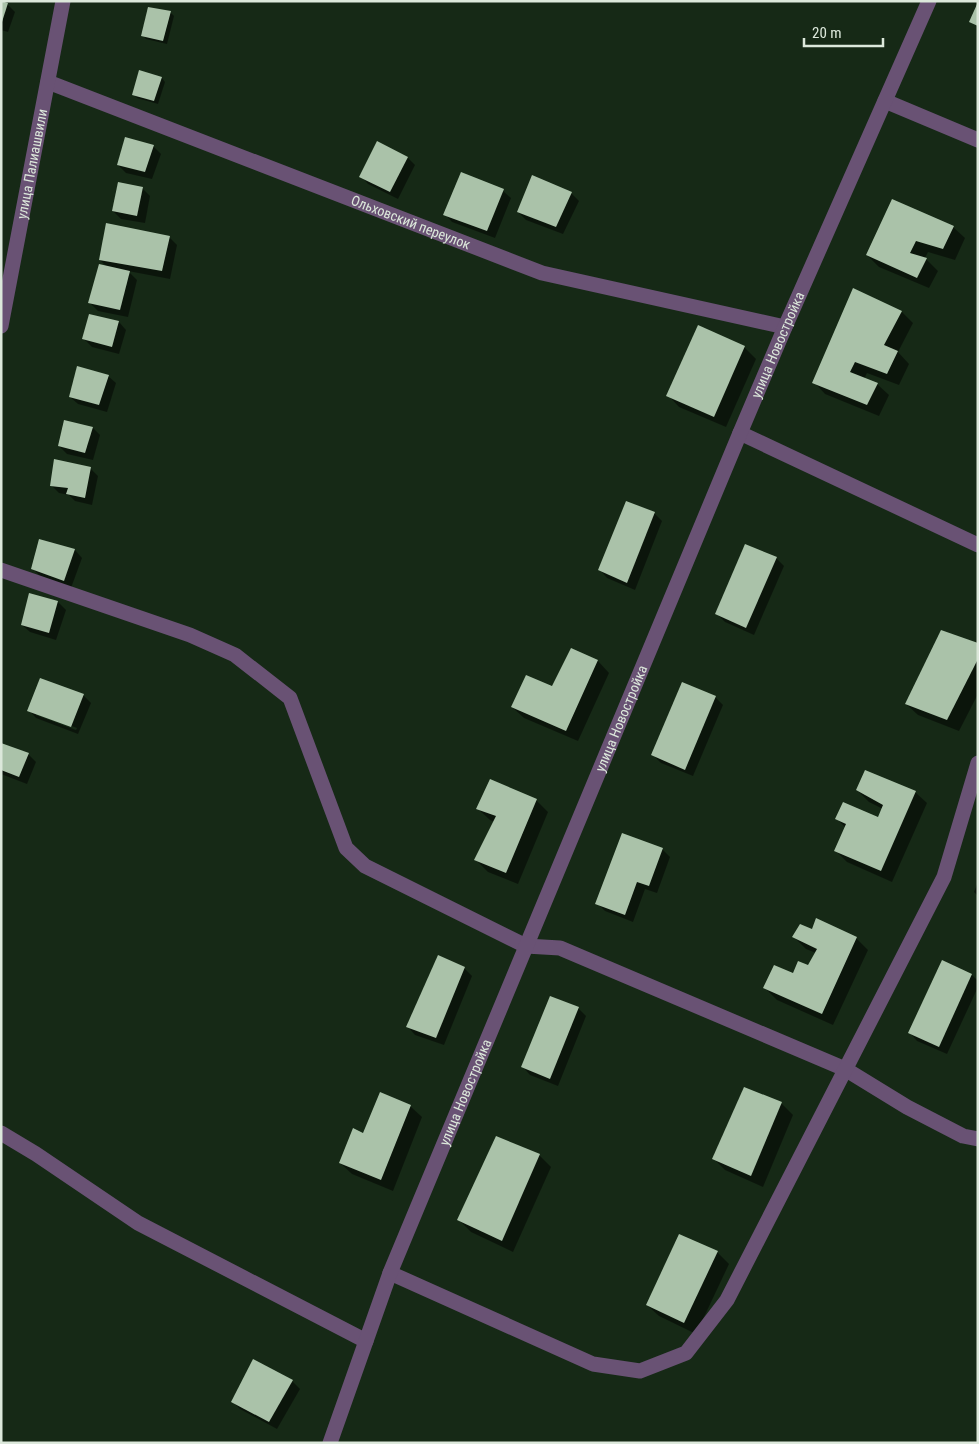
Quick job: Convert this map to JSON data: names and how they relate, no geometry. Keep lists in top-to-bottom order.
{
  "streets": {
    "street": ["улица Палиашвили", "Ольховский переулок", "улица Новостройка"]
  },
  "crossings": [
    ["улица Палиашвили", "Ольховский переулок"],
    ["Ольховский переулок", "улица Новостройка"]
  ],
  "scale_bar": "20 m"
}
